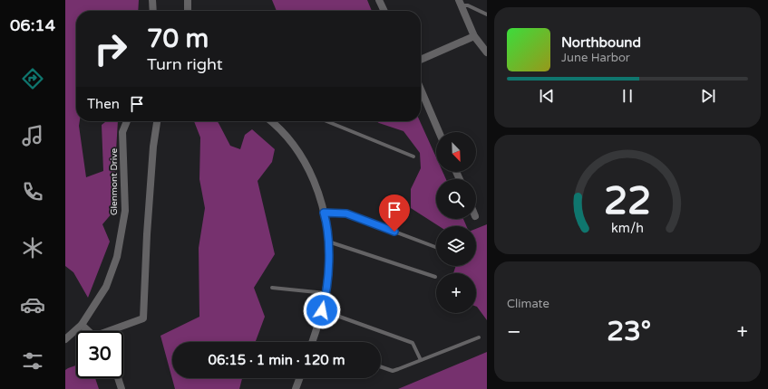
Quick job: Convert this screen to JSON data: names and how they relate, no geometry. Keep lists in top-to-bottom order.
{
  "streets": {
    "street": ["Glenmont Drive"]
  },
  "north": "bottom right",
  "page": {
    "tabs": "06:14",
    "turn": ["70 m", "Turn right"],
    "song": ["Northbound", "June Harbor"],
    "then": "Then",
    "map_buttons": "+",
    "tile": "Climate",
    "heat": ["−", "23°", "+"],
    "limit": "30",
    "trip": "06:15 · 1 min · 120 m",
    "gauge": ["22", "km/h"]
  }
}
